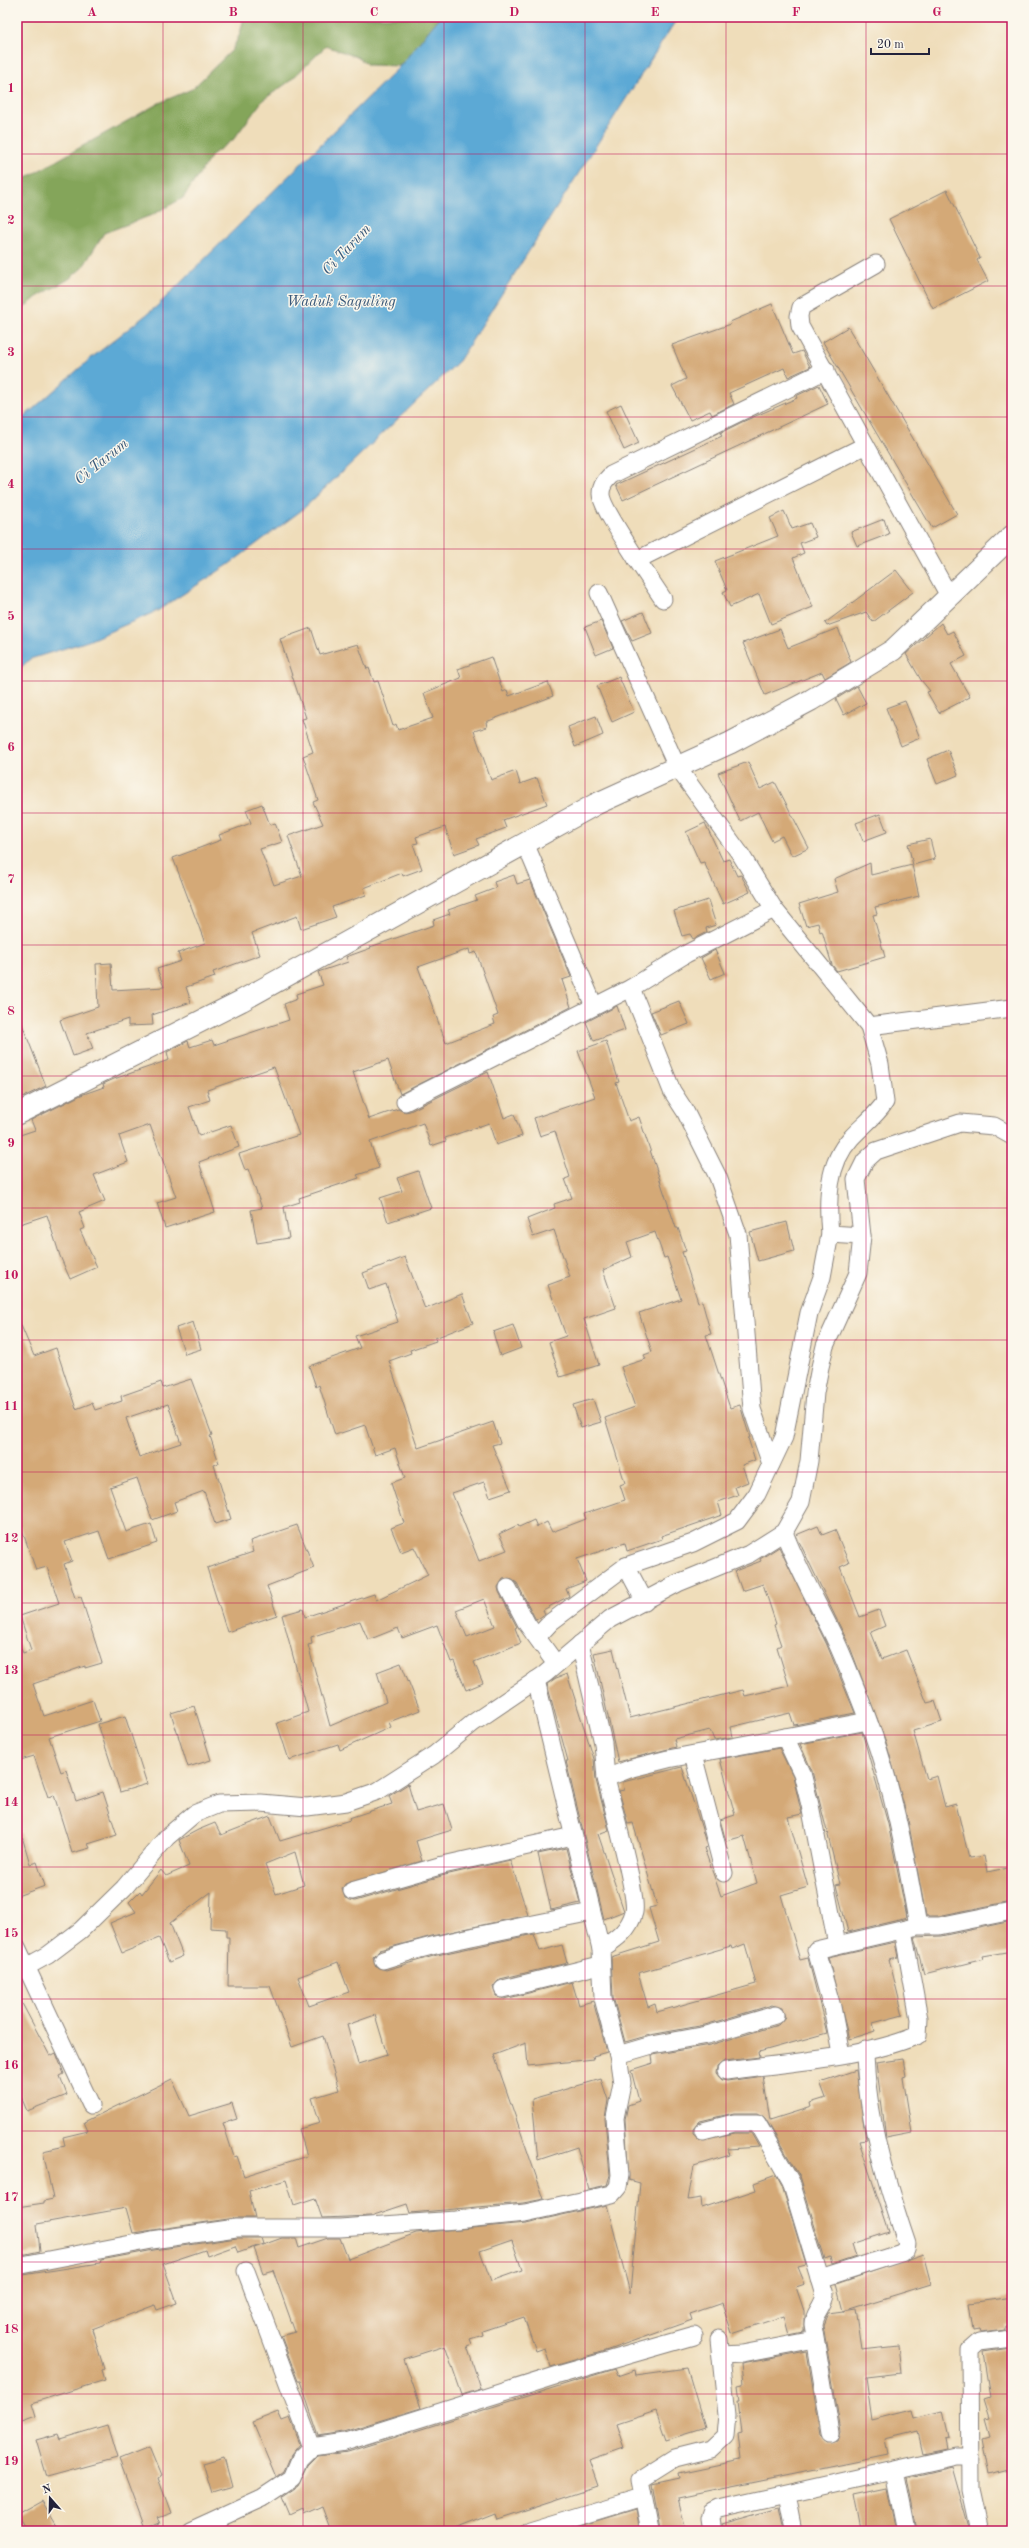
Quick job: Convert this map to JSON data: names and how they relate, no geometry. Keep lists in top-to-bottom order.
{
  "water": ["Ci Tarum", "Waduk Saguling"],
  "scale_bar": "20 m",
  "north": "top",
  "grid": {
    "columns": [
      "A",
      "B",
      "C",
      "D",
      "E",
      "F",
      "G"
    ],
    "rows": [
      "1",
      "2",
      "3",
      "4",
      "5",
      "6",
      "7",
      "8",
      "9",
      "10",
      "11",
      "12",
      "13",
      "14",
      "15",
      "16",
      "17",
      "18",
      "19"
    ]
  }
}
